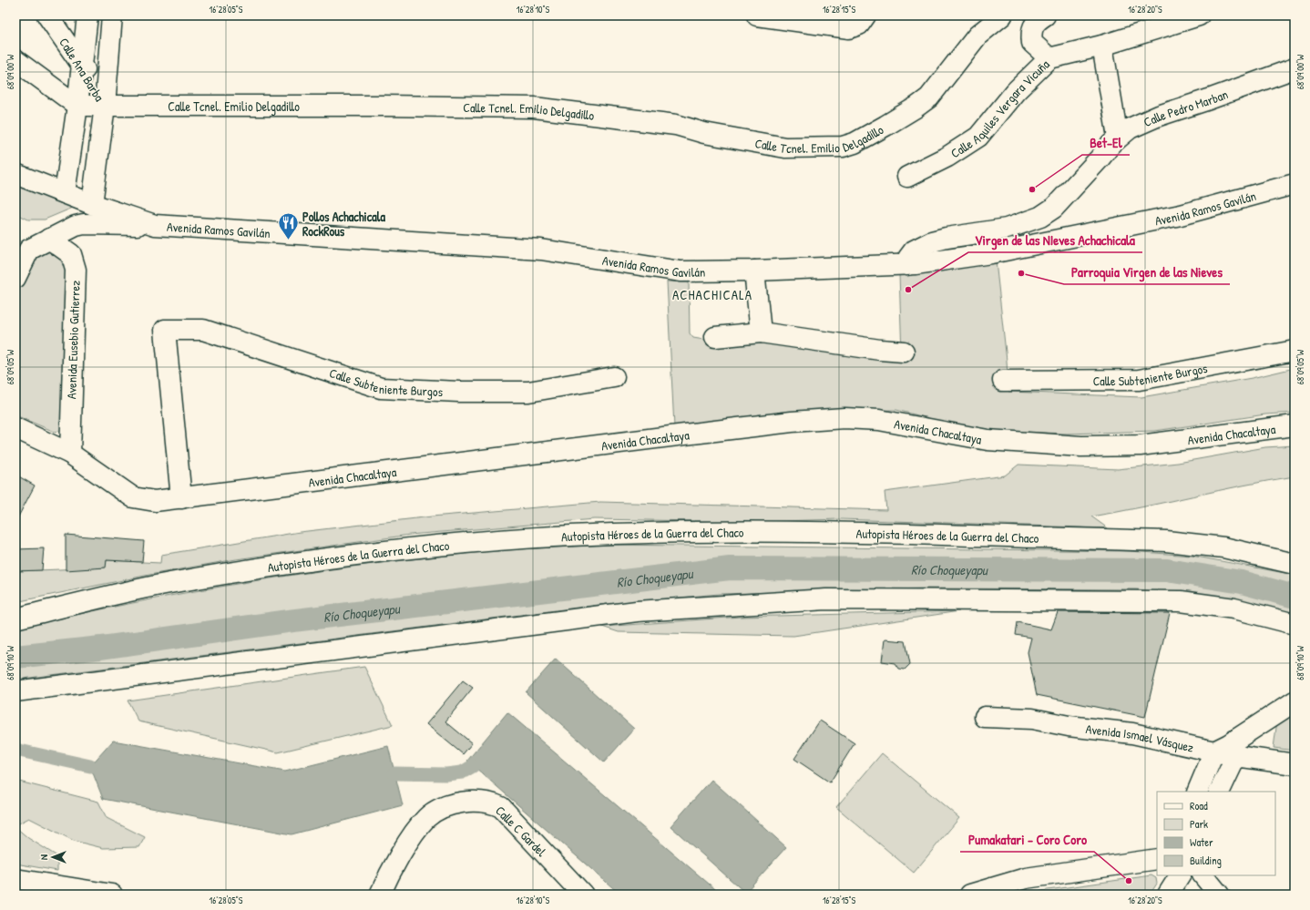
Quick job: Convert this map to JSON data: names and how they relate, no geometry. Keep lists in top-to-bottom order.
{
  "streets": {
    "main road": [
      "Calle Ana Barba",
      "Calle Tcnel. Emilio Delgadillo",
      "Calle Aquiles Vergara Vicuña",
      "Calle Pedro Marban",
      "Avenida Ramos Gavilán",
      "Avenida Eusebio Gutierrez",
      "Calle Subteniente Burgos",
      "Avenida Chacaltaya",
      "Autopista Héroes de la Guerra del Chaco",
      "Avenida Ismael Vásquez",
      "Calle C Gardel"
    ]
  },
  "crossings": [
    ["Calle Ana Barba", "Calle Tcnel. Emilio Delgadillo"],
    ["Calle Pedro Marban", "Avenida Ramos Gavilán"],
    ["Avenida Eusebio Gutierrez", "Avenida Chacaltaya"],
    ["Calle Subteniente Burgos", "Avenida Chacaltaya"]
  ],
  "districts": ["ACHACHICALA"],
  "water": ["Río Choqueyapu"],
  "places": {
    "other": [
      "Bet-El",
      "Parroquia Virgen de las Nieves",
      "Virgen de las NIeves Achachicala",
      "Pumakatari - Coro Coro"
    ],
    "restaurant": ["Pollos Achachicala RockRous"]
  },
  "legend": [
    "Road",
    "Park",
    "Water",
    "Building"
  ],
  "north": "left",
  "coordinates": [
    "16°28'05\"S",
    "16°28'10\"S",
    "16°28'15\"S",
    "16°28'20\"S",
    "68°09'00\"W",
    "68°09'05\"W",
    "68°09'10\"W"
  ]
}
